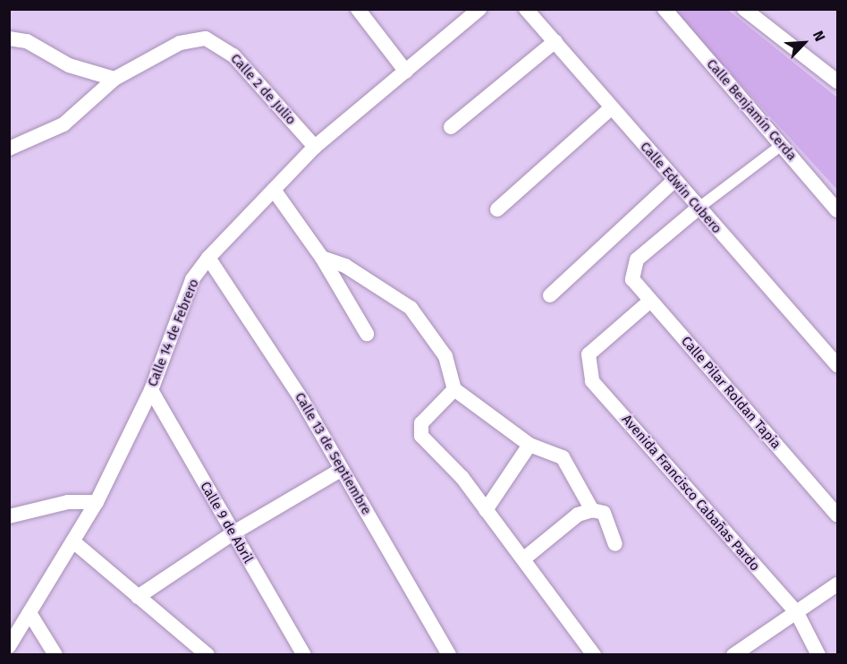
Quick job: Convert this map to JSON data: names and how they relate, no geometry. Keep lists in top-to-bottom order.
{
  "streets": {
    "street": [
      "Calle 2 de Julio",
      "Calle Benjamín Cerda",
      "Calle Edwin Cubero",
      "Calle 14 de Febrero",
      "Calle Pilar Roldan Tapia",
      "Calle 13 de Septiembre",
      "Avenida Francisco Cabañas Pardo",
      "Calle 9 de Abril"
    ]
  },
  "crossings": [
    ["Calle 2 de Julio", "Calle 14 de Febrero"],
    ["Calle Edwin Cubero", "Calle Pilar Roldan Tapia"],
    ["Calle 14 de Febrero", "Calle 13 de Septiembre"],
    ["Calle 14 de Febrero", "Calle 9 de Abril"],
    ["Calle Pilar Roldan Tapia", "Avenida Francisco Cabañas Pardo"]
  ],
  "north": "top right"
}
